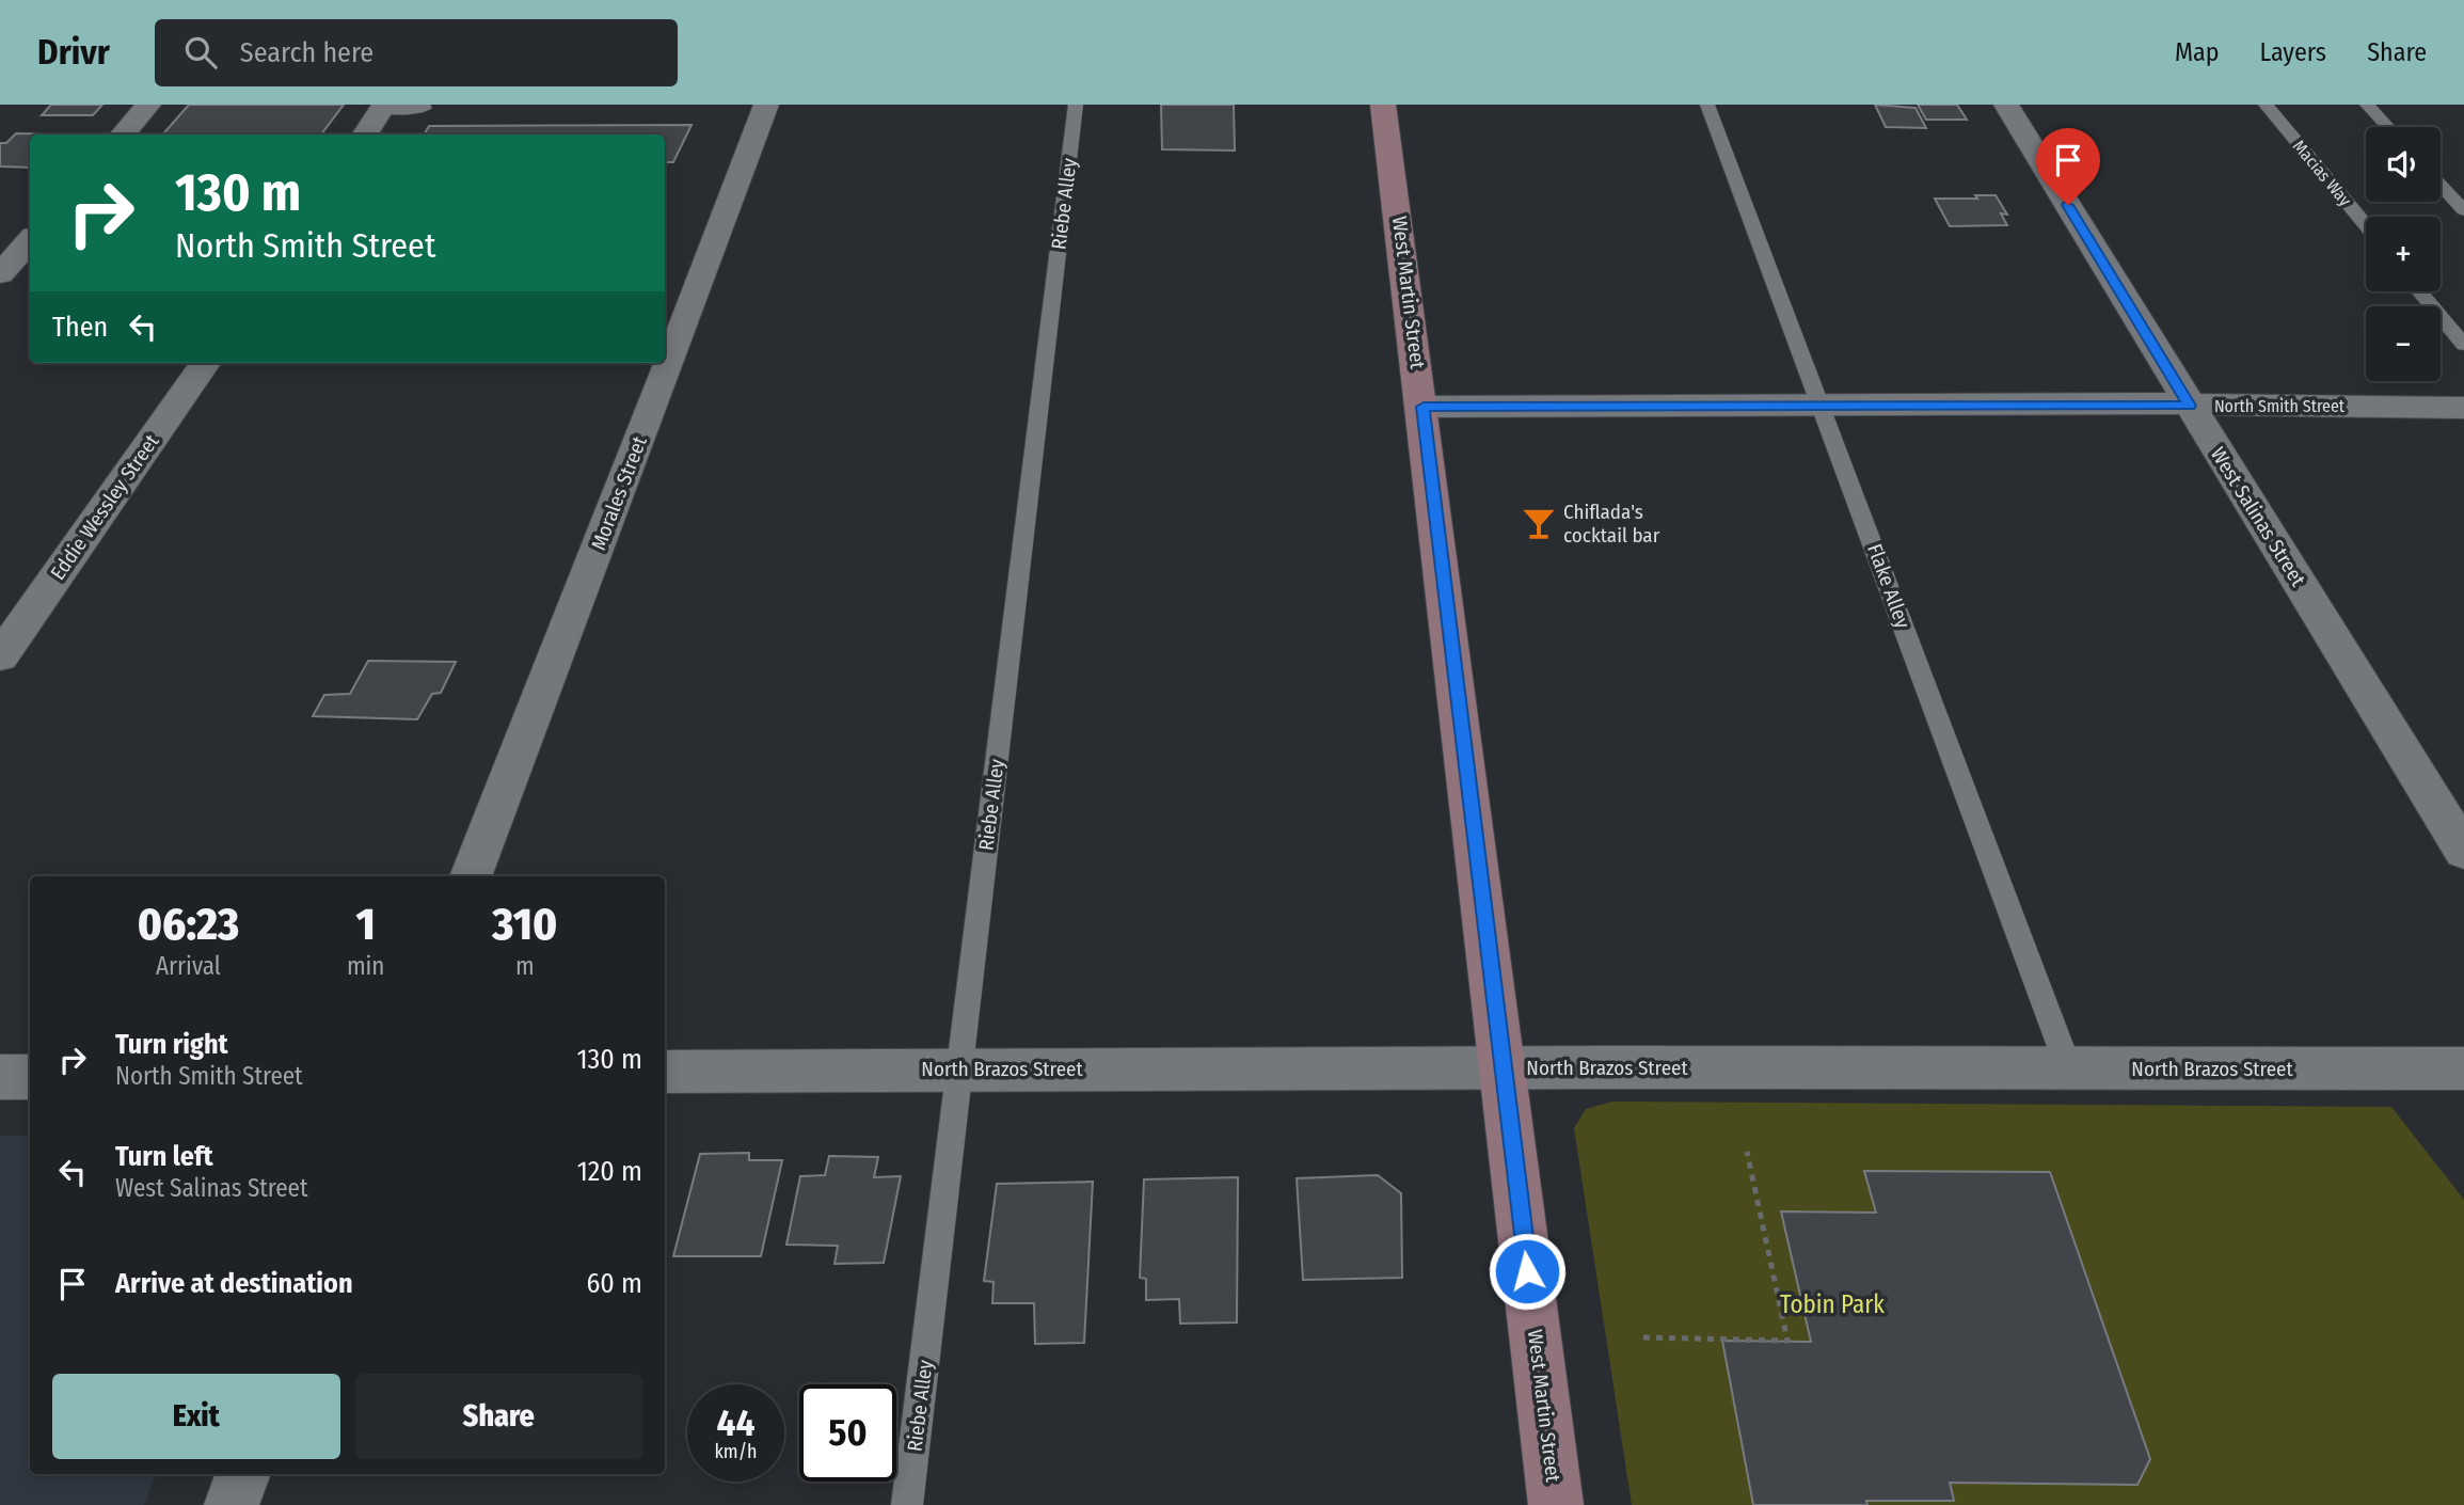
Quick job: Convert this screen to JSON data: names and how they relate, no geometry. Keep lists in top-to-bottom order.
{
  "streets": {
    "main road": ["West Martin Street"],
    "street": [
      "North Smith Street",
      "Morales Street",
      "Eddie Wessley Street",
      "West Salinas Street",
      "North Brazos Street"
    ],
    "lane": ["Macias Way", "Riebe Alley", "Flake Alley"]
  },
  "crossings": [
    ["Riebe Alley", "North Brazos Street"],
    ["West Martin Street", "North Smith Street"],
    ["West Martin Street", "North Brazos Street"],
    ["North Smith Street", "West Salinas Street"],
    ["North Smith Street", "Flake Alley"],
    ["Flake Alley", "North Brazos Street"]
  ],
  "parks": ["Tobin Park"],
  "places": {
    "bar": ["Chiflada's cocktail bar"]
  },
  "page": {
    "header": "Drivr",
    "search": "Search here",
    "nav": ["Map", "Layers", "Share"],
    "map_buttons": ["+", "−"],
    "turn": ["130 m", "North Smith Street"],
    "then": "Then",
    "eta": [
      "06:23",
      "Arrival",
      "1",
      "min",
      "310",
      "m"
    ],
    "list": [
      {
        "name": "Turn right",
        "note": "North Smith Street",
        "value": "130 m"
      },
      {
        "name": "Turn left",
        "note": "West Salinas Street",
        "value": "120 m"
      },
      {
        "name": "Arrive at destination",
        "value": "60 m"
      }
    ],
    "buttons": ["Exit", "Share"],
    "speed": "44 km/h",
    "limit": "50"
  }
}
